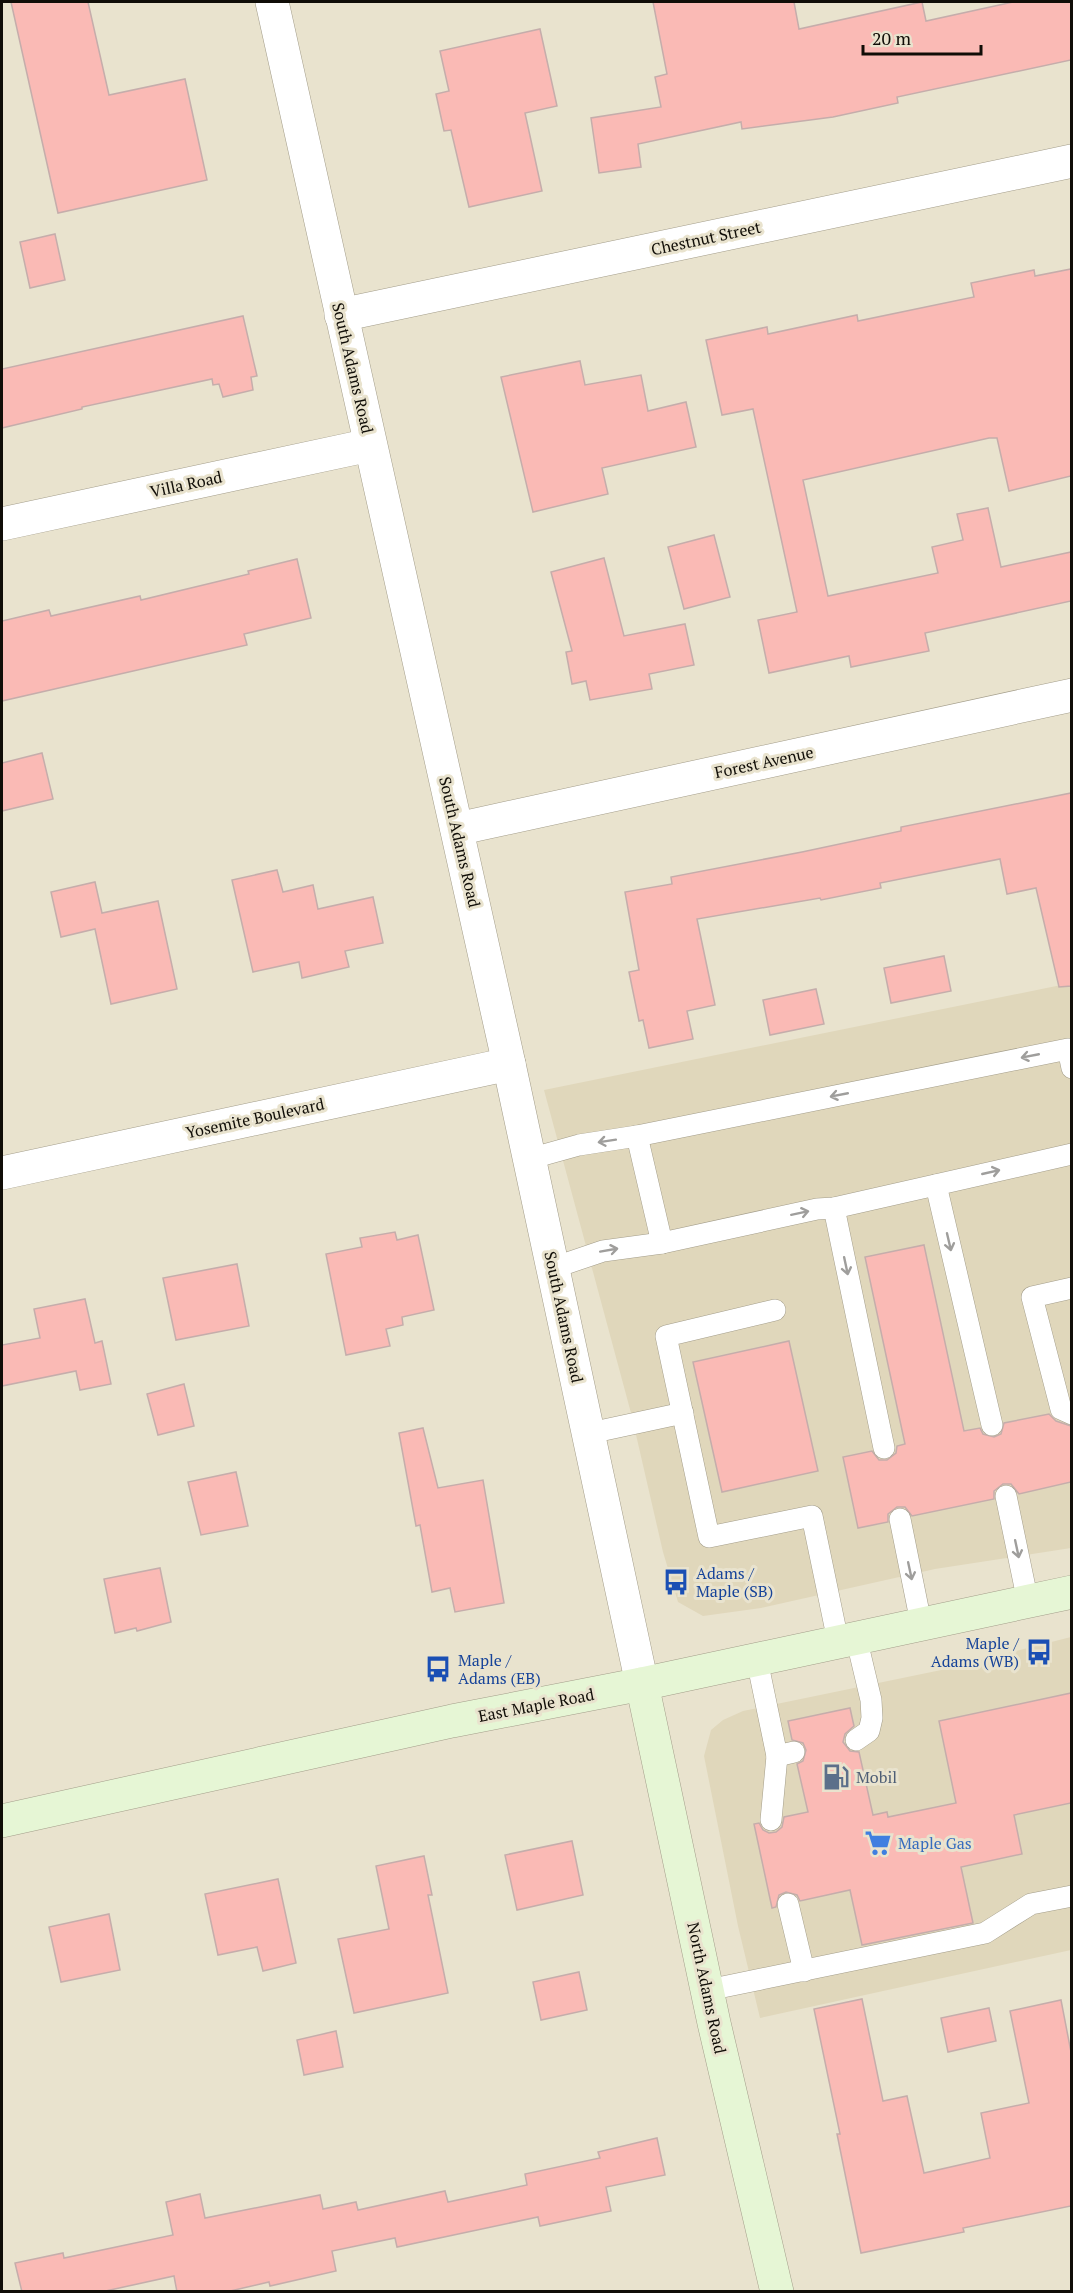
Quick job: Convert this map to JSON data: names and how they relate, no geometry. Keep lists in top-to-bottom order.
{
  "streets": {
    "main road": ["East Maple Road", "North Adams Road"],
    "street": [
      "Chestnut Street",
      "South Adams Road",
      "Villa Road",
      "Forest Avenue",
      "Yosemite Boulevard"
    ]
  },
  "crossings": [
    ["Chestnut Street", "South Adams Road"],
    ["South Adams Road", "Villa Road"],
    ["South Adams Road", "Forest Avenue"],
    ["South Adams Road", "Yosemite Boulevard"],
    ["South Adams Road", "East Maple Road"],
    ["South Adams Road", "North Adams Road"],
    ["East Maple Road", "North Adams Road"]
  ],
  "places": {
    "bus stop": ["Adams / Maple (SB)", "Maple / Adams (WB)", "Maple / Adams (EB)"],
    "fuel station": ["Mobil"],
    "supermarket": ["Maple Gas"]
  },
  "scale_bar": "20 m"
}
